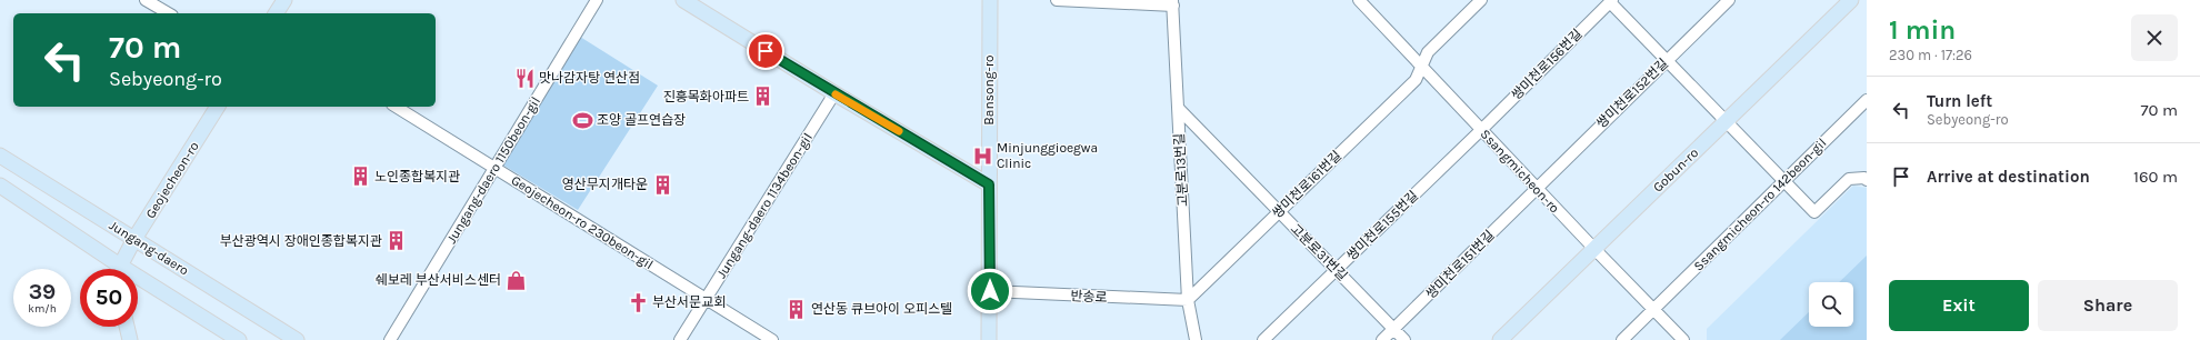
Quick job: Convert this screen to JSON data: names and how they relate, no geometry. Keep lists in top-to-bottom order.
{
  "streets": {
    "main road": [
      "Bansong-ro",
      "Gobun-ro",
      "Geojecheon-ro",
      "Jungang-daero"
    ],
    "street": [
      "쌍미천로156번길",
      "쌍미천로152번길",
      "Jungang-daero 1150beon-gil",
      "고분로13번길",
      "Ssangmicheon-ro",
      "쌍미천로161번길",
      "Ssangmicheon-ro 142beon-gil",
      "Jungang-daero 1134beon-gil",
      "Geojecheon-ro 230beon-gil",
      "쌍미천로155번길",
      "고분로31번길",
      "쌍미천로151번길",
      "반송로"
    ]
  },
  "crossings": [
    ["쌍미천로156번길", "Ssangmicheon-ro"],
    ["쌍미천로156번길", "쌍미천로155번길"],
    ["Bansong-ro", "반송로"],
    ["쌍미천로152번길", "Ssangmicheon-ro"],
    ["쌍미천로152번길", "쌍미천로151번길"],
    ["Jungang-daero 1150beon-gil", "Geojecheon-ro 230beon-gil"],
    ["고분로13번길", "쌍미천로161번길"],
    ["고분로13번길", "고분로31번길"],
    ["고분로13번길", "반송로"],
    ["Gobun-ro", "Ssangmicheon-ro"],
    ["Ssangmicheon-ro", "쌍미천로161번길"],
    ["Ssangmicheon-ro", "Ssangmicheon-ro 142beon-gil"],
    ["Ssangmicheon-ro", "쌍미천로155번길"],
    ["Ssangmicheon-ro", "쌍미천로151번길"],
    ["Geojecheon-ro", "Jungang-daero"],
    ["쌍미천로161번길", "고분로31번길"],
    ["쌍미천로161번길", "반송로"],
    ["Jungang-daero 1134beon-gil", "Geojecheon-ro 230beon-gil"],
    ["쌍미천로155번길", "고분로31번길"],
    ["고분로31번길", "쌍미천로151번길"]
  ],
  "places": {
    "restaurant": ["맛나감자탕 연산점"],
    "building": [
      "진흥목화아파트",
      "노인종합복지관",
      "영산무지개타운",
      "부산광역시 장애인종합복지관",
      "연산동 큐브아이 오피스텔"
    ],
    "sports": ["조양 골프연습장"],
    "hospital": ["Minjunggioegwa Clinic"],
    "shop": ["쉐보레 부산서비스센터"],
    "church": ["부산서문교회"]
  },
  "page": {
    "heading": ["1 min", "230 m · 17:26"],
    "turn": ["70 m", "Sebyeong-ro"],
    "list": [
      {
        "name": "Turn left",
        "note": "Sebyeong-ro",
        "value": "70 m"
      },
      {
        "name": "Arrive at destination",
        "value": "160 m"
      }
    ],
    "speed": "39 km/h",
    "limit": "50",
    "buttons": ["Exit", "Share"]
  }
}
